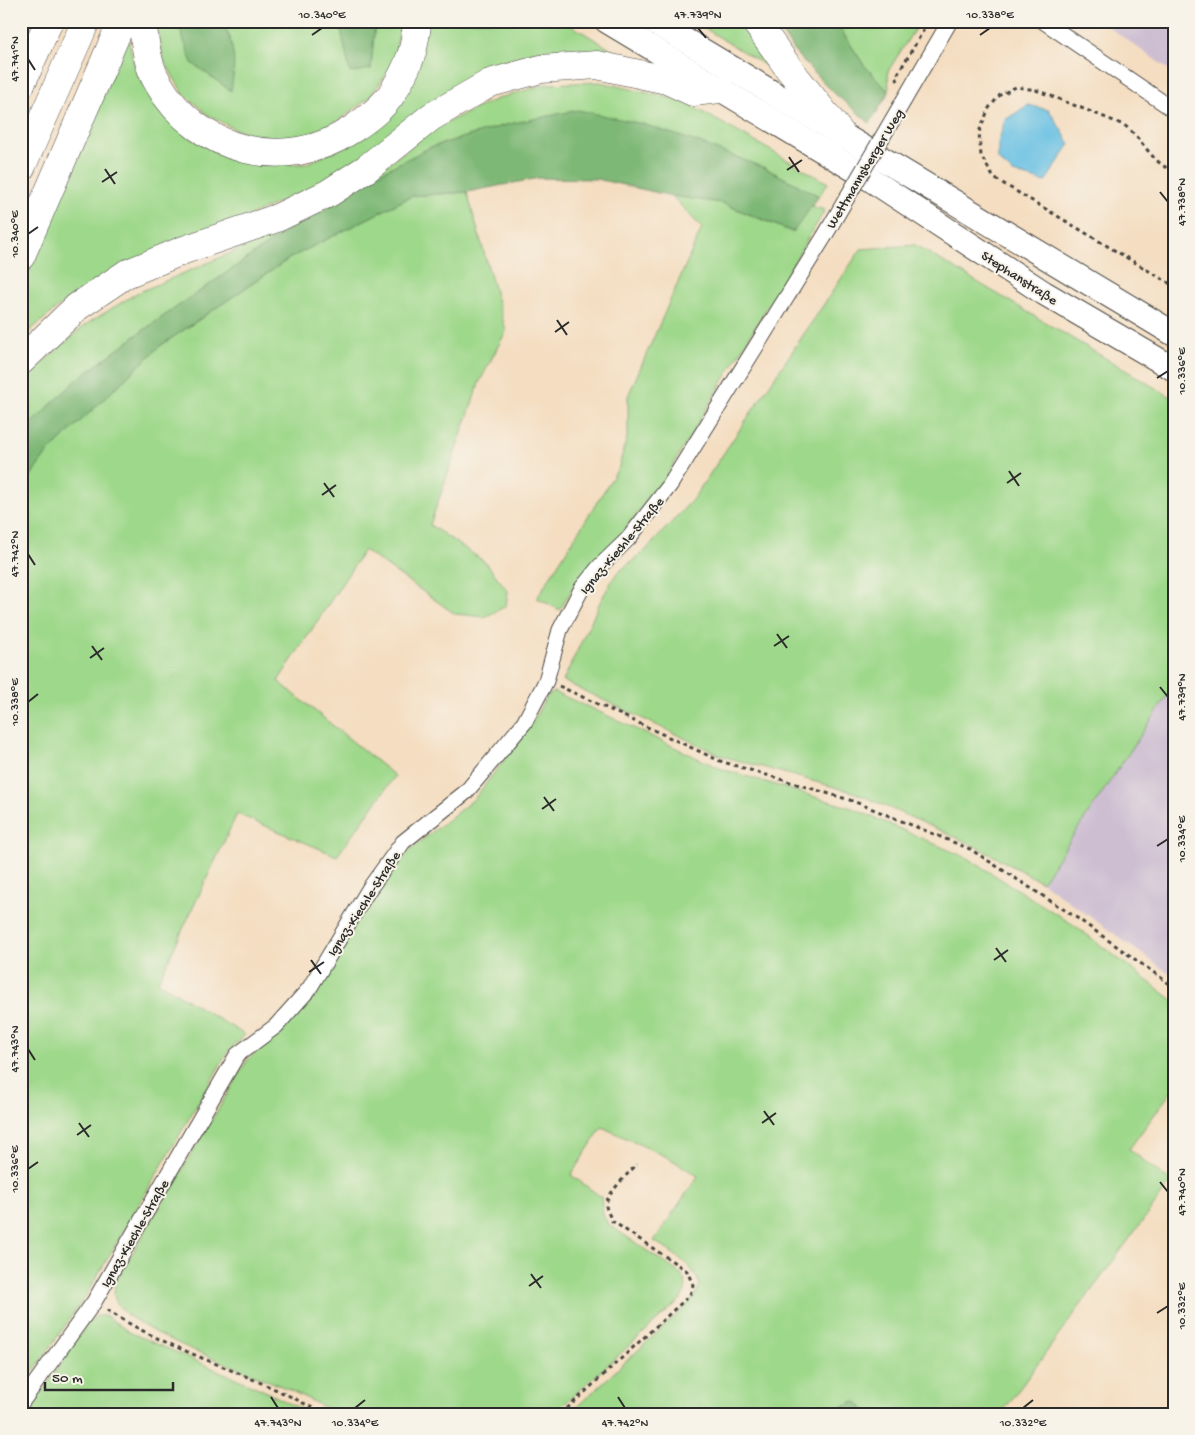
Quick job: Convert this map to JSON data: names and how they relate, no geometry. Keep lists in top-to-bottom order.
{
  "streets": {
    "main road": ["Stephanstraße"],
    "street": ["Wettmannsberger Weg", "Ignaz-Kiechle-Straße"]
  },
  "crossings": [
    ["Wettmannsberger Weg", "Ignaz-Kiechle-Straße"]
  ],
  "scale_bar": "50 m",
  "coordinates": [
    "10.340°E",
    "47.739°N",
    "10.338°E",
    "47.741°N",
    "47.738°N",
    "10.336°E",
    "47.742°N",
    "10.334°E",
    "47.743°N",
    "47.740°N",
    "10.332°E"
  ]
}
